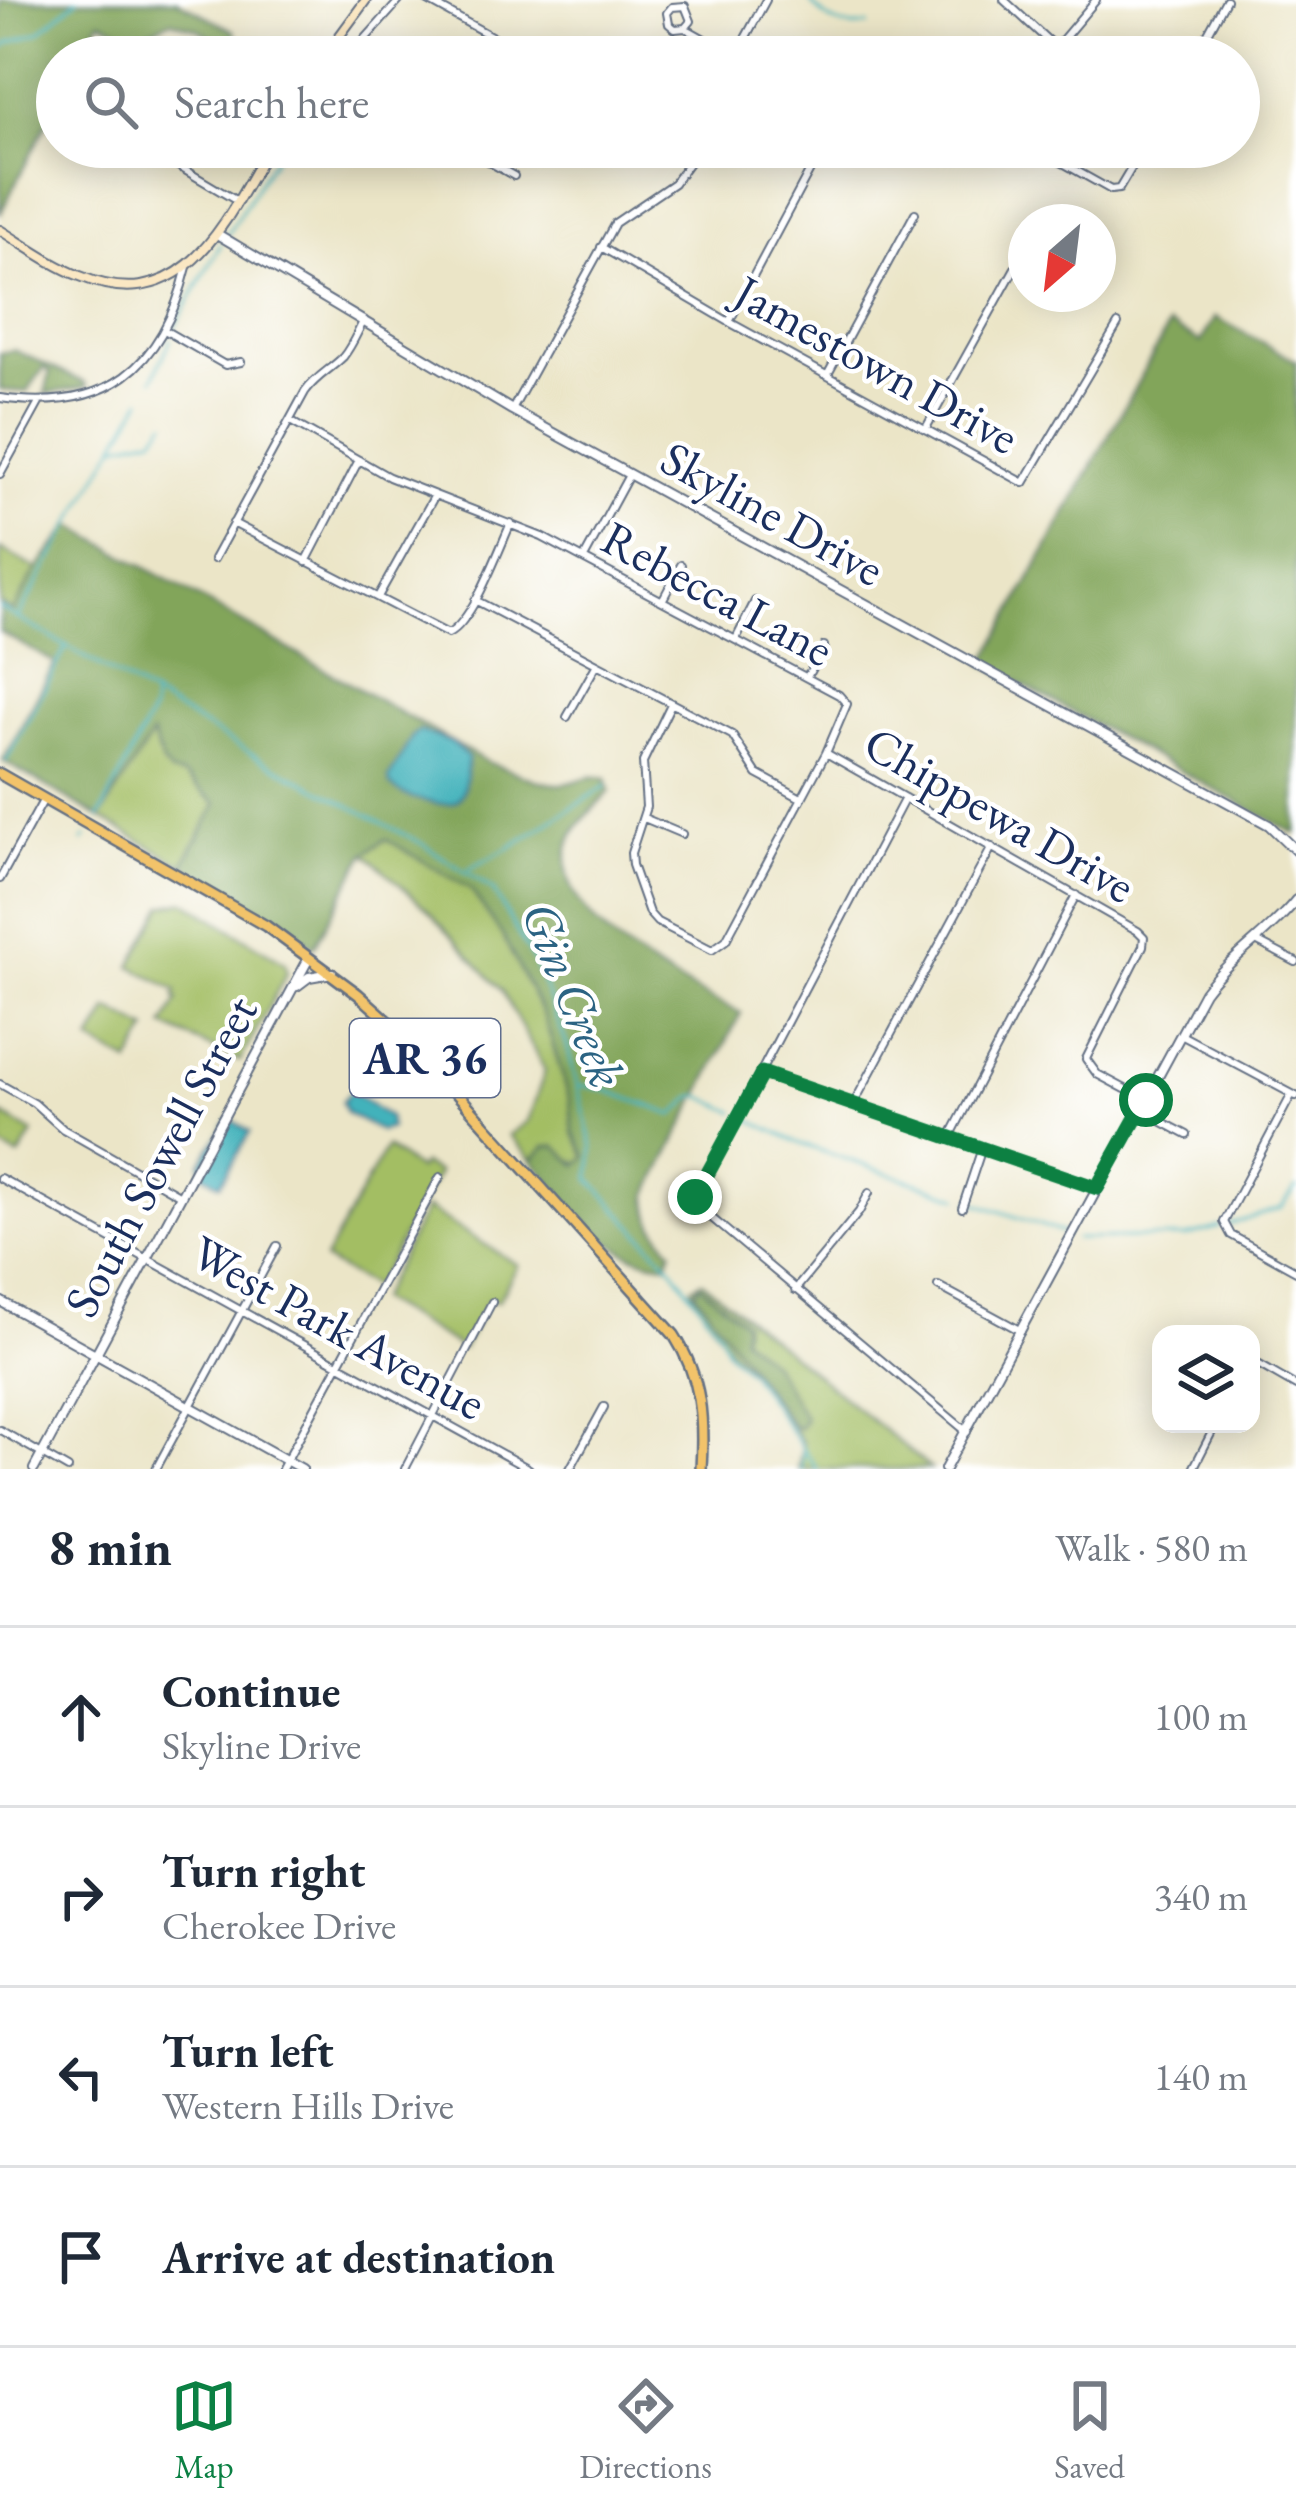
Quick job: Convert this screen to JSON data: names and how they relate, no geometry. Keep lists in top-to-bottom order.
{
  "streets": {
    "main road": ["AR 36"],
    "street": [
      "Jamestown Drive",
      "Skyline Drive",
      "Rebecca Lane",
      "Chippewa Drive",
      "South Sowell Street",
      "West Park Avenue"
    ]
  },
  "crossings": [
    ["Rebecca Lane", "Chippewa Drive"],
    ["AR 36", "South Sowell Street"],
    ["South Sowell Street", "West Park Avenue"]
  ],
  "water": ["Gin Creek"],
  "north": "bottom left",
  "page": {
    "search": "Search here",
    "heading": ["8 min", "Walk · 580 m"],
    "list": [
      ["Continue", "Skyline Drive", "100 m"],
      ["Turn right", "Cherokee Drive", "340 m"],
      ["Turn left", "Western Hills Drive", "140 m"],
      "Arrive at destination"
    ],
    "nav": ["Map", "Directions", "Saved"]
  }
}
